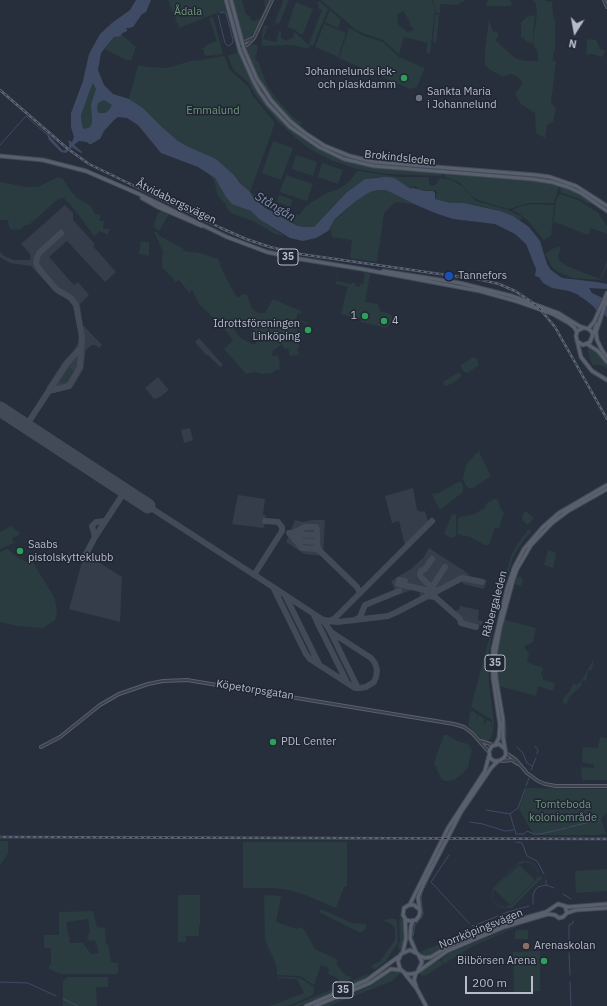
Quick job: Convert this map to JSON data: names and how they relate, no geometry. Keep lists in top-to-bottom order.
{
  "streets": {
    "main road": [
      "Brokindsleden",
      "Åtvidabergsvägen",
      "35",
      "Råbergaleden",
      "Norrköpingsvägen"
    ],
    "street": ["Köpetorpsgatan"]
  },
  "crossings": [
    ["Åtvidabergsvägen", "35"],
    ["35", "Råbergaleden"],
    ["35", "Köpetorpsgatan"],
    ["35", "Norrköpingsvägen"],
    ["Råbergaleden", "Köpetorpsgatan"]
  ],
  "water": ["Stångån"],
  "parks": ["Ådala", "Emmalund", "Tomteboda koloniområde"],
  "places": [
    "Johannelunds lek- och plaskdamm",
    "Sankta Maria i Johannelund",
    "Tannefors",
    "1",
    "4",
    "Idrottsföreningen Linköping",
    "Saabs pistolskytteklubb",
    "PDL Center",
    "Arenaskolan",
    "Bilbörsen Arena"
  ],
  "scale_bar": "200 m",
  "north": "bottom"
}
